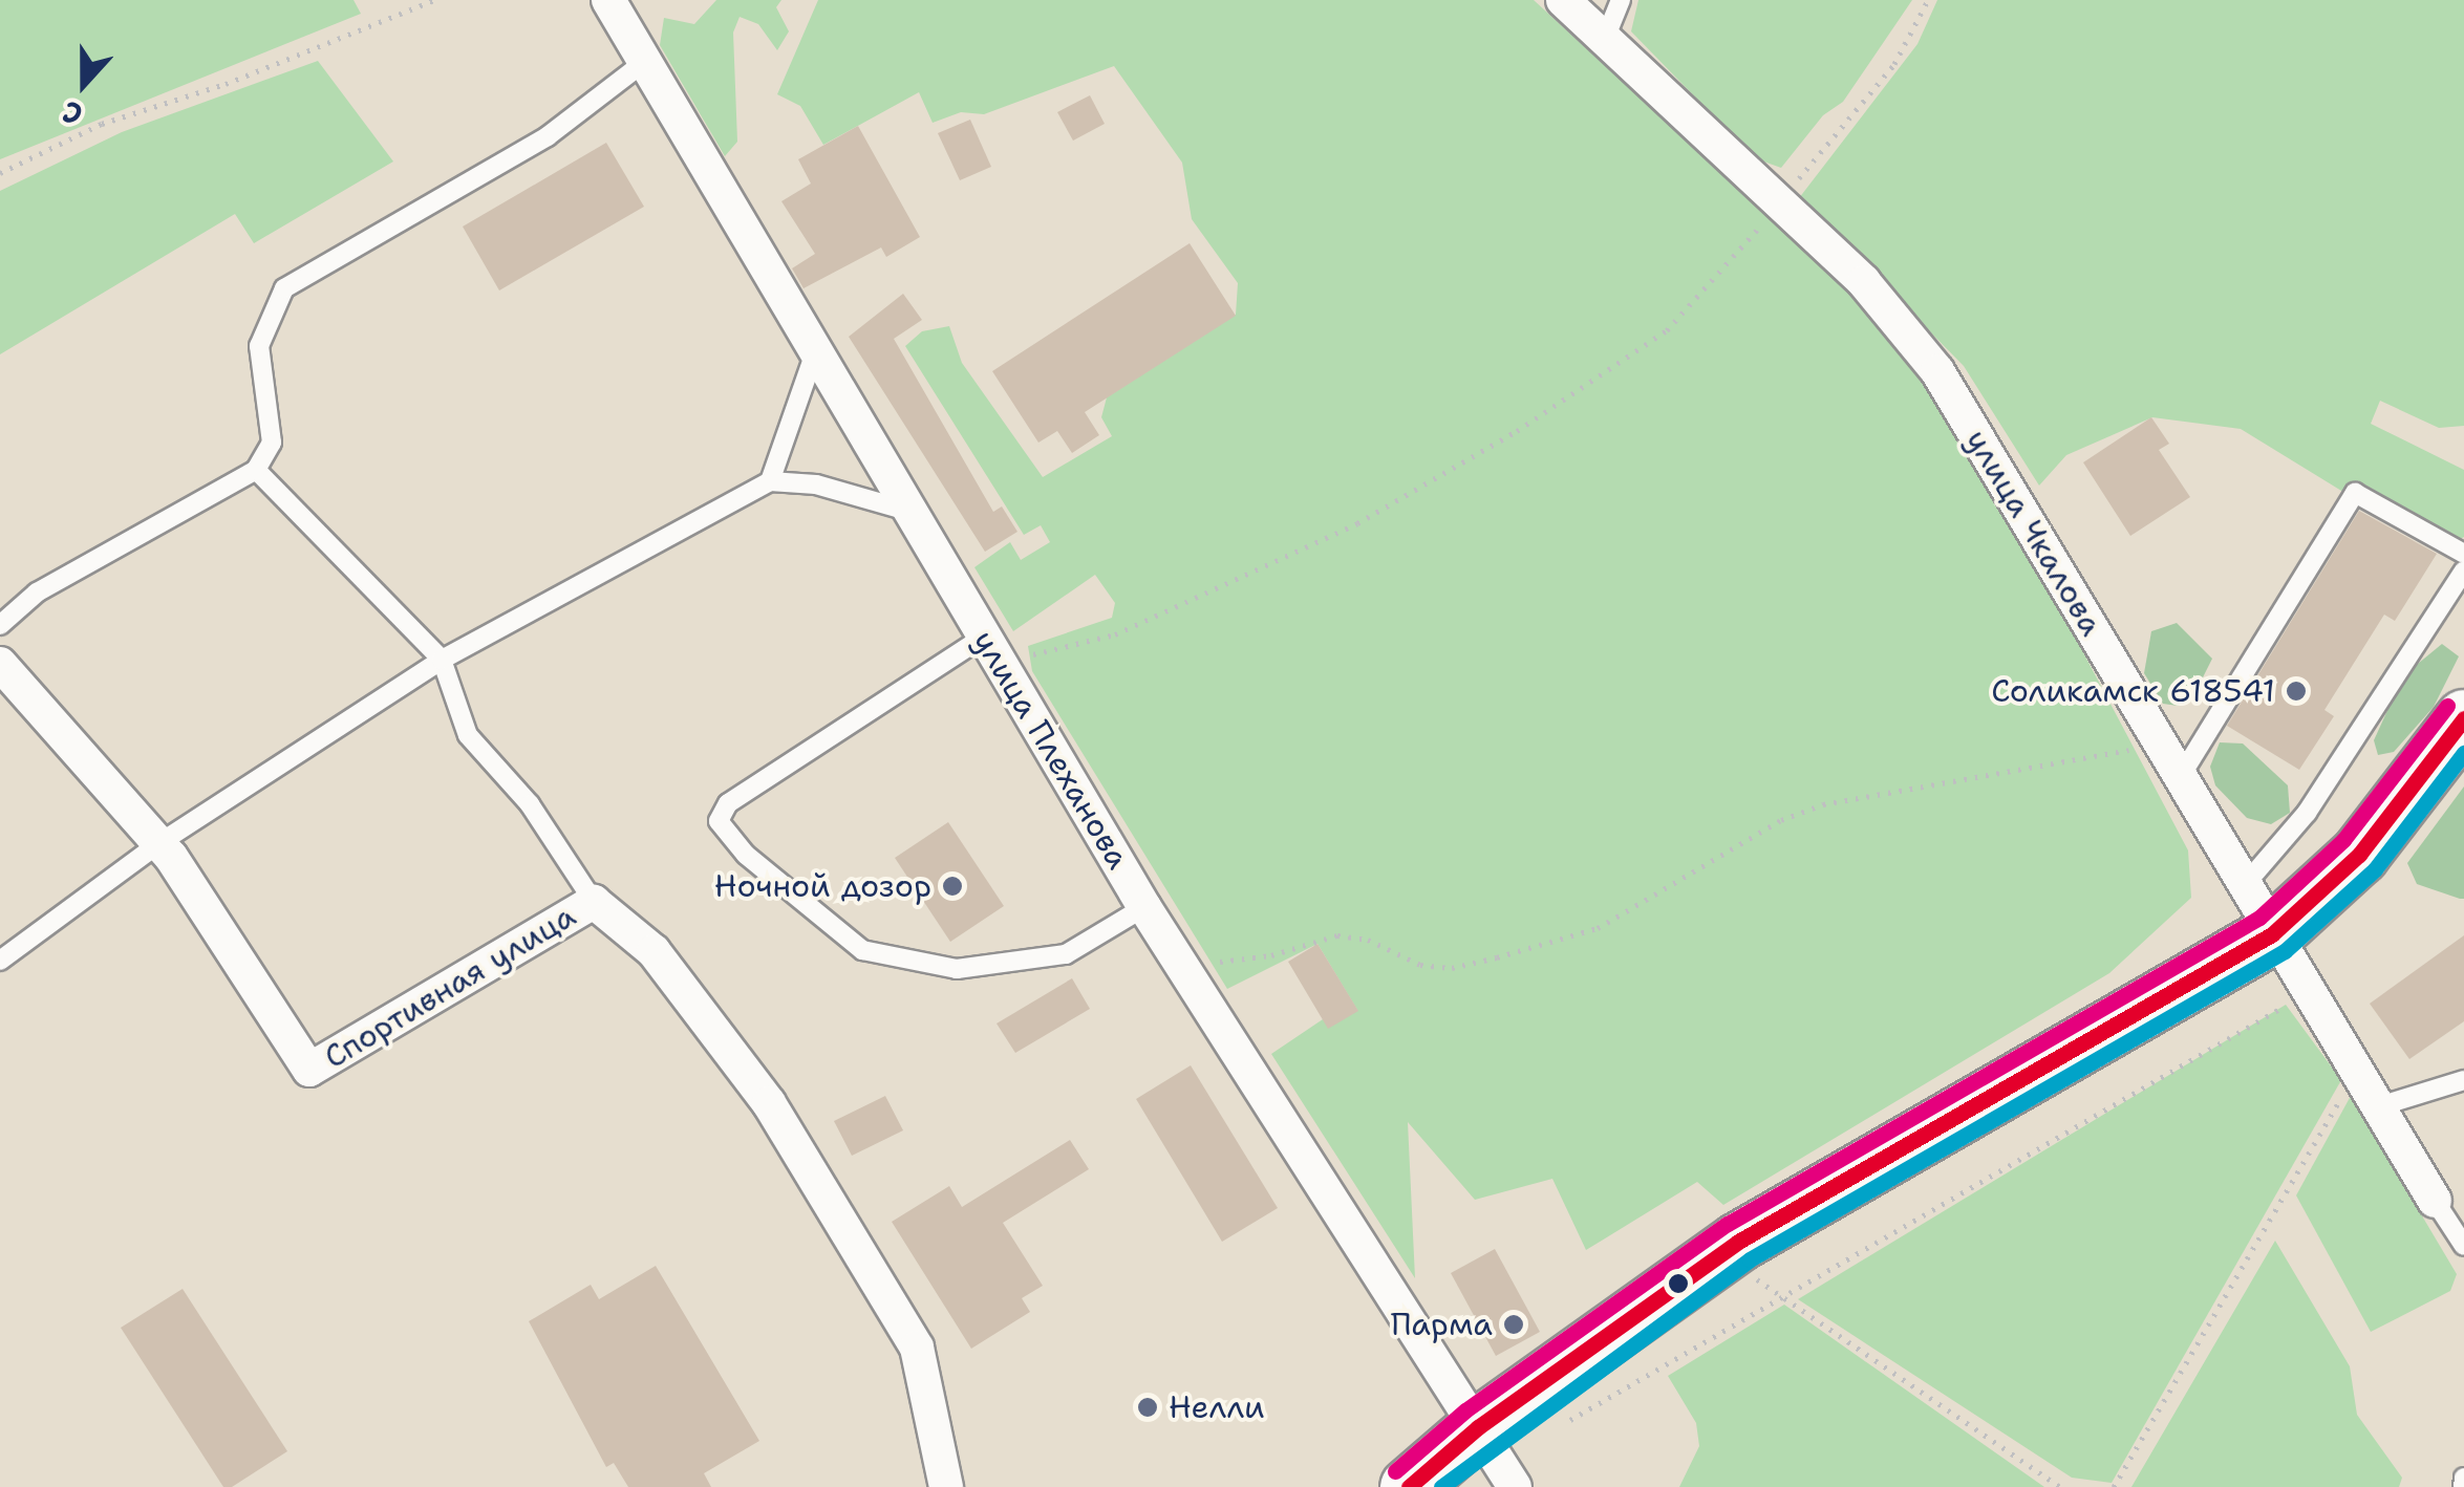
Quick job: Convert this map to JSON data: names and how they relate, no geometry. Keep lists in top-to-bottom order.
{
  "streets": {
    "street": ["улица Чкалова", "улица Плеханова", "Спортивная улица"]
  },
  "places": [
    "Соликамск 618541",
    "Ночной дозор",
    "Парма",
    "Нелли"
  ],
  "north": "bottom"
}
